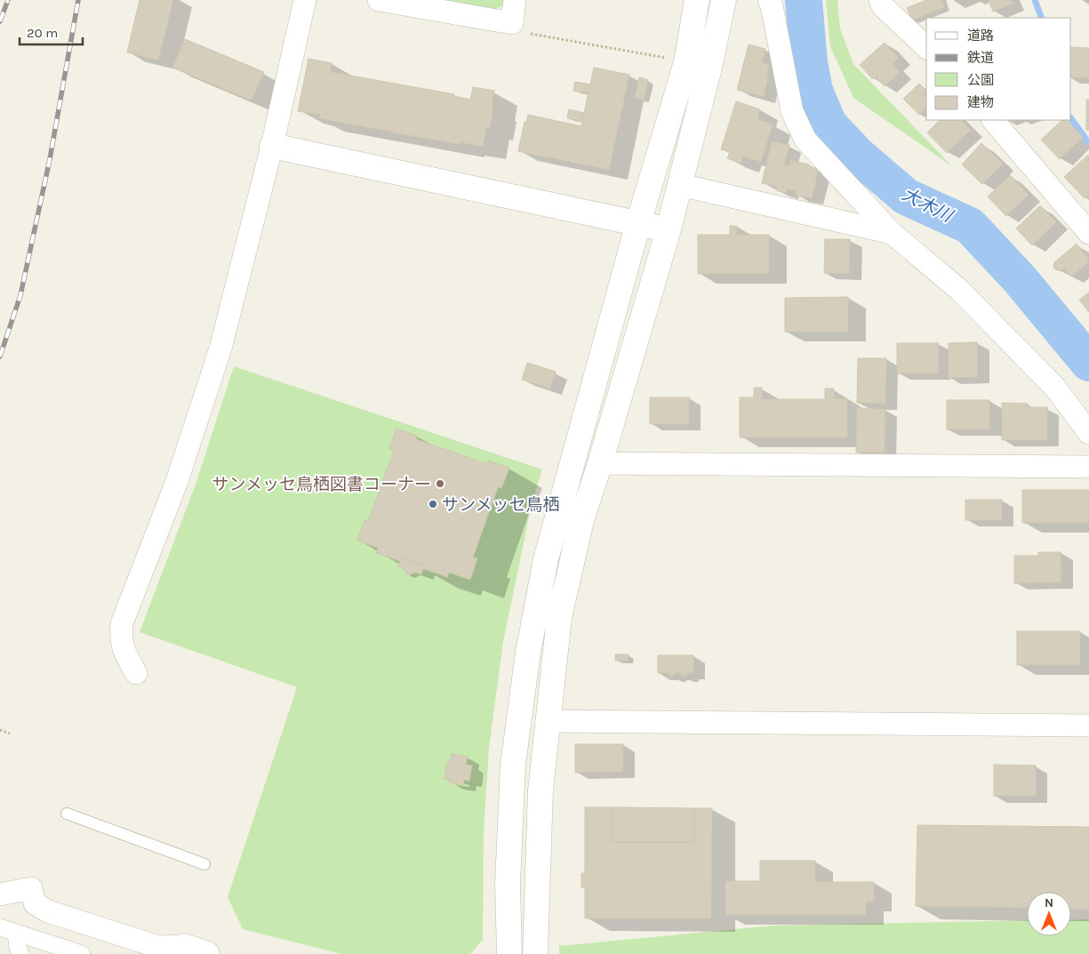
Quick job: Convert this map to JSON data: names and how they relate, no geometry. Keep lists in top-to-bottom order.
{
  "water": ["大木川"],
  "places": ["サンメッセ鳥栖図書コーナー", "サンメッセ鳥栖"],
  "legend": [
    "道路",
    "鉄道",
    "公園",
    "建物"
  ],
  "scale_bar": "20 m",
  "north": "top"
}
